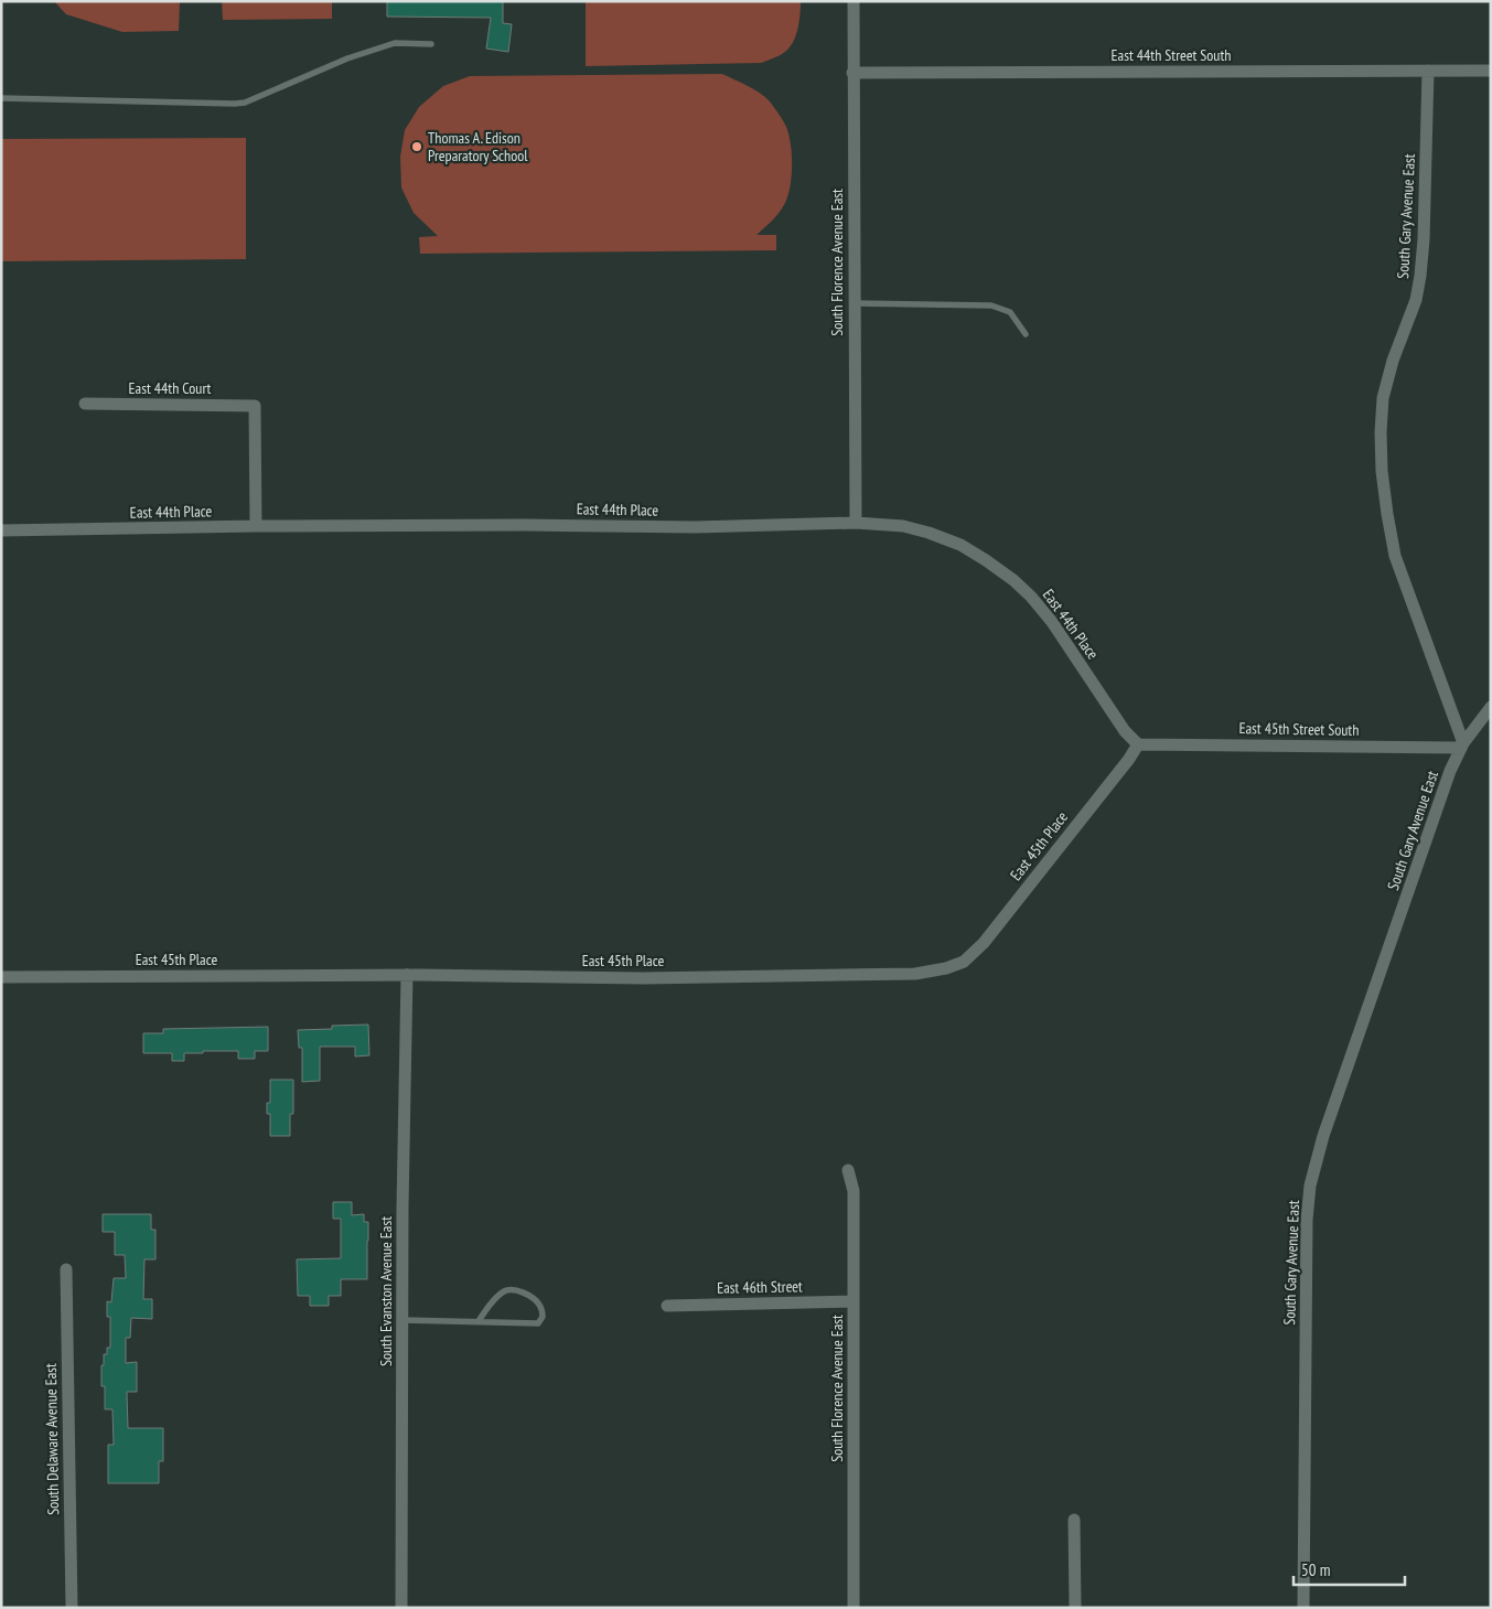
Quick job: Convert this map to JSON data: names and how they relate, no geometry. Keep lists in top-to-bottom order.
{
  "streets": {
    "street": [
      "East 44th Street South",
      "South Gary Avenue East",
      "South Florence Avenue East",
      "East 44th Court",
      "East 44th Place",
      "East 45th Street South",
      "East 45th Place",
      "East 46th Street",
      "South Evanston Avenue East",
      "South Delaware Avenue East"
    ]
  },
  "crossings": [
    ["East 44th Street South", "South Gary Avenue East"],
    ["East 44th Street South", "South Florence Avenue East"],
    ["South Gary Avenue East", "East 45th Street South"],
    ["South Florence Avenue East", "East 44th Place"],
    ["South Florence Avenue East", "East 46th Street"],
    ["East 44th Court", "East 44th Place"],
    ["East 44th Place", "East 45th Street South"],
    ["East 44th Place", "East 45th Place"],
    ["East 45th Street South", "East 45th Place"],
    ["East 45th Place", "South Evanston Avenue East"]
  ],
  "places": ["Thomas A. Edison Preparatory School"],
  "scale_bar": "50 m"
}
